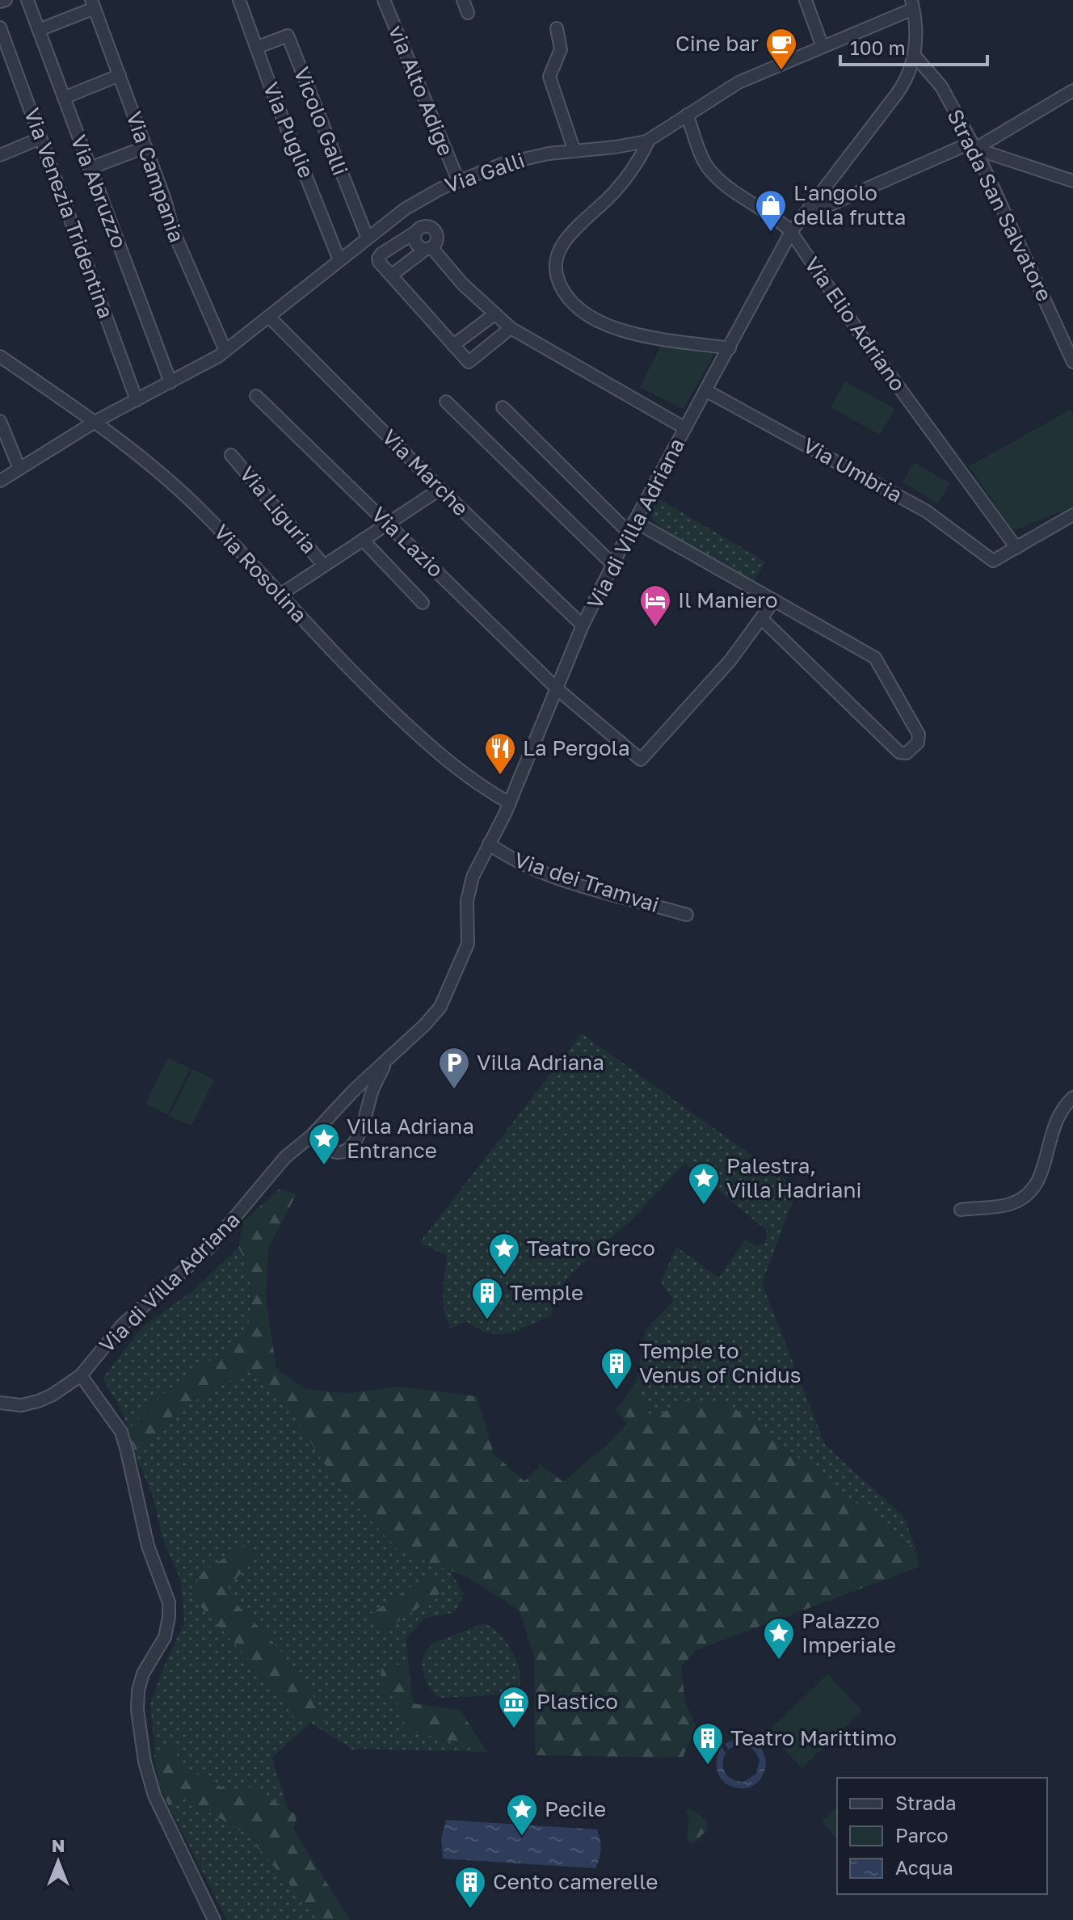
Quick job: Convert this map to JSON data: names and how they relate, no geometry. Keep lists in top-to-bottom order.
{
  "streets": {
    "street": [
      "via Alto Adige",
      "Vicolo Galli",
      "Via Puglie",
      "Via Galli",
      "Via Campania",
      "Via Abruzzo",
      "Strada San Salvatore",
      "Via Venezia Tridentina",
      "Via Elio Adriano",
      "Via Umbria",
      "Via Marche",
      "Via Liguria",
      "Via di Villa Adriana",
      "Via Lazio",
      "Via Rosolina",
      "Via dei Tramvai"
    ]
  },
  "crossings": [
    ["via Alto Adige", "Via Galli"],
    ["Vicolo Galli", "Via Puglie"],
    ["Vicolo Galli", "Via Galli"],
    ["Via Puglie", "Via Galli"],
    ["Via Galli", "Via Campania"],
    ["Via Galli", "Via Abruzzo"],
    ["Via Galli", "Via Venezia Tridentina"],
    ["Via Galli", "Via Elio Adriano"],
    ["Via Galli", "Via Marche"],
    ["Via Galli", "Via di Villa Adriana"],
    ["Via Galli", "Via Rosolina"],
    ["Strada San Salvatore", "Via di Villa Adriana"],
    ["Via Elio Adriano", "Via Umbria"],
    ["Via Elio Adriano", "Via di Villa Adriana"],
    ["Via Umbria", "Via di Villa Adriana"],
    ["Via Marche", "Via di Villa Adriana"],
    ["Via di Villa Adriana", "Via Lazio"],
    ["Via di Villa Adriana", "Via Rosolina"],
    ["Via di Villa Adriana", "Via dei Tramvai"]
  ],
  "places": {
    "cafe": ["Cine bar"],
    "shop": ["L'angolo della frutta"],
    "hotel": ["Il Maniero"],
    "restaurant": ["La Pergola"],
    "parking": ["Villa Adriana"],
    "place": [
      "Villa Adriana Entrance",
      "Palestra, Villa Hadriani",
      "Teatro Greco",
      "Palazzo Imperiale",
      "Pecile"
    ],
    "building": [
      "Temple",
      "Temple to Venus of Cnidus",
      "Teatro Marittimo",
      "Cento camerelle"
    ],
    "museum": ["Plastico"]
  },
  "legend": ["Strada", "Parco", "Acqua"],
  "scale_bar": "100 m",
  "north": "top"
}
